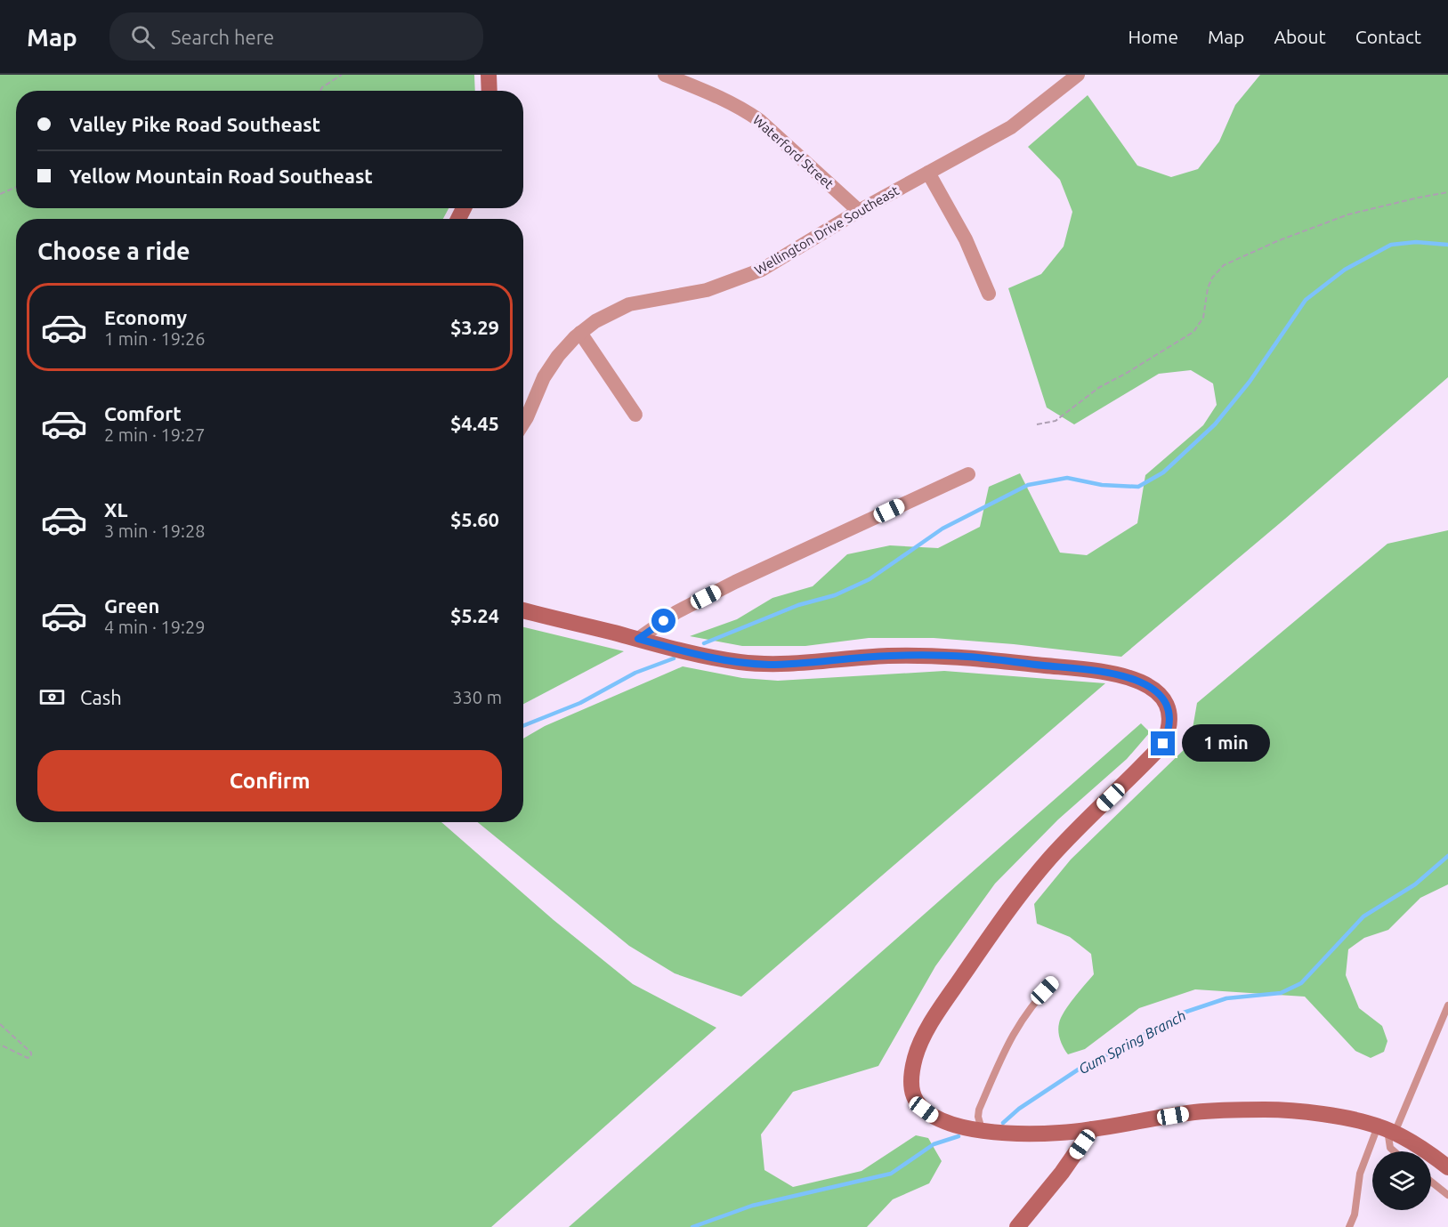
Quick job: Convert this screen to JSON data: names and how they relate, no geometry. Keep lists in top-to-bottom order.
{
  "streets": {
    "street": ["Waterford Street", "Wellington Drive Southeast"]
  },
  "crossings": [
    ["Waterford Street", "Wellington Drive Southeast"]
  ],
  "water": ["Gum Spring Branch"],
  "page": {
    "header": "Map",
    "search": "Search here",
    "nav": [
      "Home",
      "Map",
      "About",
      "Contact"
    ],
    "banner": ["Valley Pike Road Southeast", "Yellow Mountain Road Southeast"],
    "heading": "Choose a ride",
    "list": [
      {
        "name": "Economy",
        "note": "1 min · 19:26",
        "value": "$3.29"
      },
      {
        "name": "Comfort",
        "note": "2 min · 19:27",
        "value": "$4.45"
      },
      {
        "name": "XL",
        "note": "3 min · 19:28",
        "value": "$5.60"
      },
      {
        "name": "Green",
        "note": "4 min · 19:29",
        "value": "$5.24"
      }
    ],
    "pay": ["Cash", "330 m"],
    "bubble": "1 min",
    "buttons": "Confirm"
  }
}
